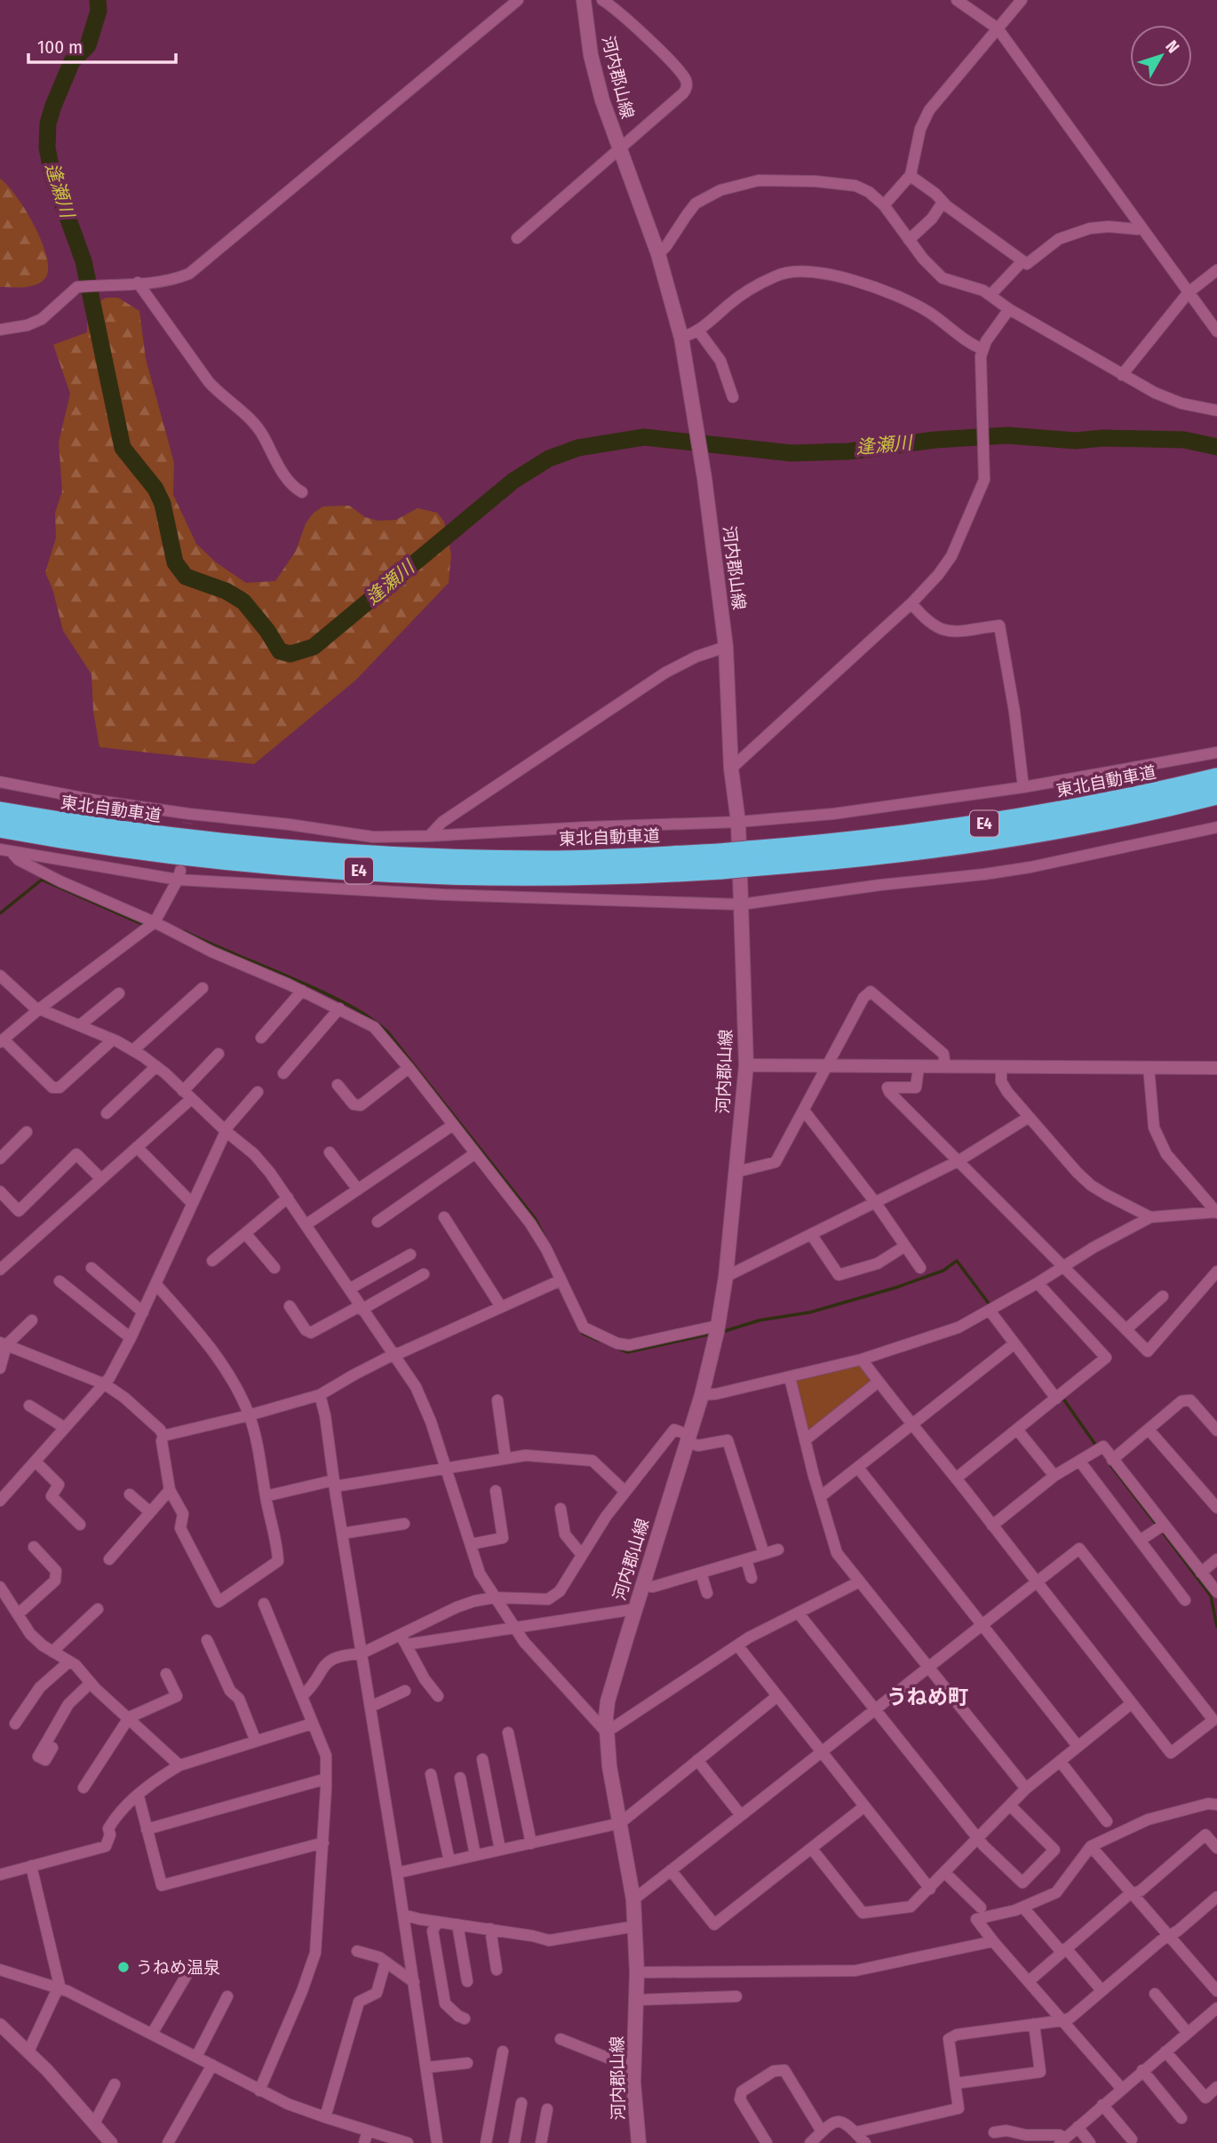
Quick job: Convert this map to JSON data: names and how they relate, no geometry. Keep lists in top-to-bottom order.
{
  "streets": {
    "highway": ["東北自動車道", "E4"],
    "main road": ["河内郡山線"]
  },
  "districts": ["うねめ町"],
  "water": ["逢瀬川"],
  "places": ["うねめ温泉"],
  "scale_bar": "100 m",
  "north": "top right"
}
